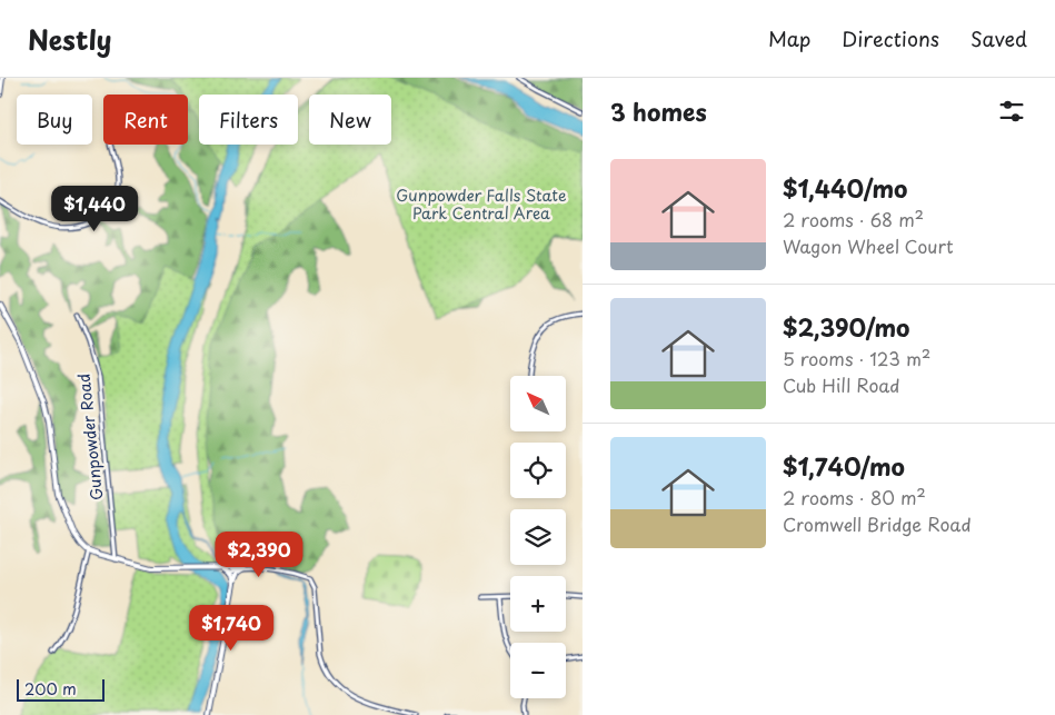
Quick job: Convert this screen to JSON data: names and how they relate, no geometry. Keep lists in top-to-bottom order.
{
  "streets": {
    "street": ["Gunpowder Road"]
  },
  "parks": ["Gunpowder Falls State Park Central Area"],
  "scale_bar": "200 m",
  "north": "top left",
  "page": {
    "header": "Nestly",
    "nav": ["Map", "Directions", "Saved"],
    "heading": "3 homes",
    "chip": [
      "Buy",
      "Rent",
      "Filters",
      "New"
    ],
    "list": [
      {
        "name": "$1,440/mo",
        "note": "2 rooms · 68 m² · Wagon Wheel Court"
      },
      {
        "name": "$2,390/mo",
        "note": "5 rooms · 123 m² · Cub Hill Road"
      },
      {
        "name": "$1,740/mo",
        "note": "2 rooms · 80 m² · Cromwell Bridge Road"
      }
    ],
    "price": ["$1,440", "$2,390", "$1,740"],
    "map_buttons": ["+", "−"],
    "scale": "200 m"
  }
}
